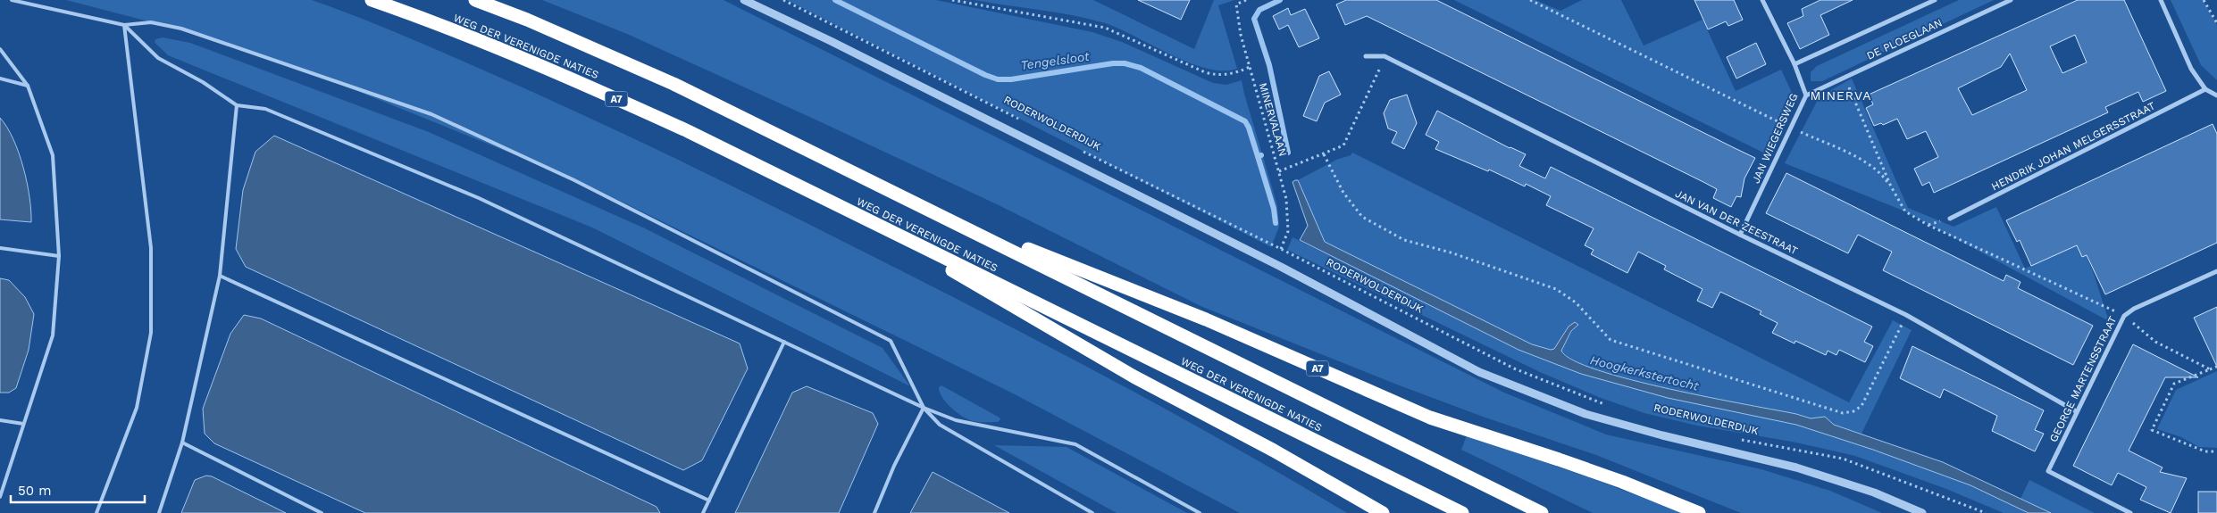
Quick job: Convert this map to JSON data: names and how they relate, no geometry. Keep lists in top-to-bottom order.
{
  "streets": {
    "highway": ["WEG DER VERENIGDE NATIES", "A7"],
    "street": [
      "DE PLOEGLAAN",
      "JAN WIEGERSWEG",
      "HENDRIK JOHAN MELGERSSTRAAT",
      "JAN VAN DER ZEESTRAAT",
      "GEORGE MARTENSSTRAAT"
    ],
    "path": ["MINERVALAAN", "RODERWOLDERDIJK"]
  },
  "crossings": [
    ["DE PLOEGLAAN", "JAN WIEGERSWEG"],
    ["WEG DER VERENIGDE NATIES", "A7"],
    ["MINERVALAAN", "RODERWOLDERDIJK"],
    ["JAN WIEGERSWEG", "JAN VAN DER ZEESTRAAT"],
    ["JAN VAN DER ZEESTRAAT", "GEORGE MARTENSSTRAAT"]
  ],
  "districts": ["MINERVA"],
  "water": ["Tengelsloot", "Hoogkerkstertocht"],
  "scale_bar": "50 m"
}
